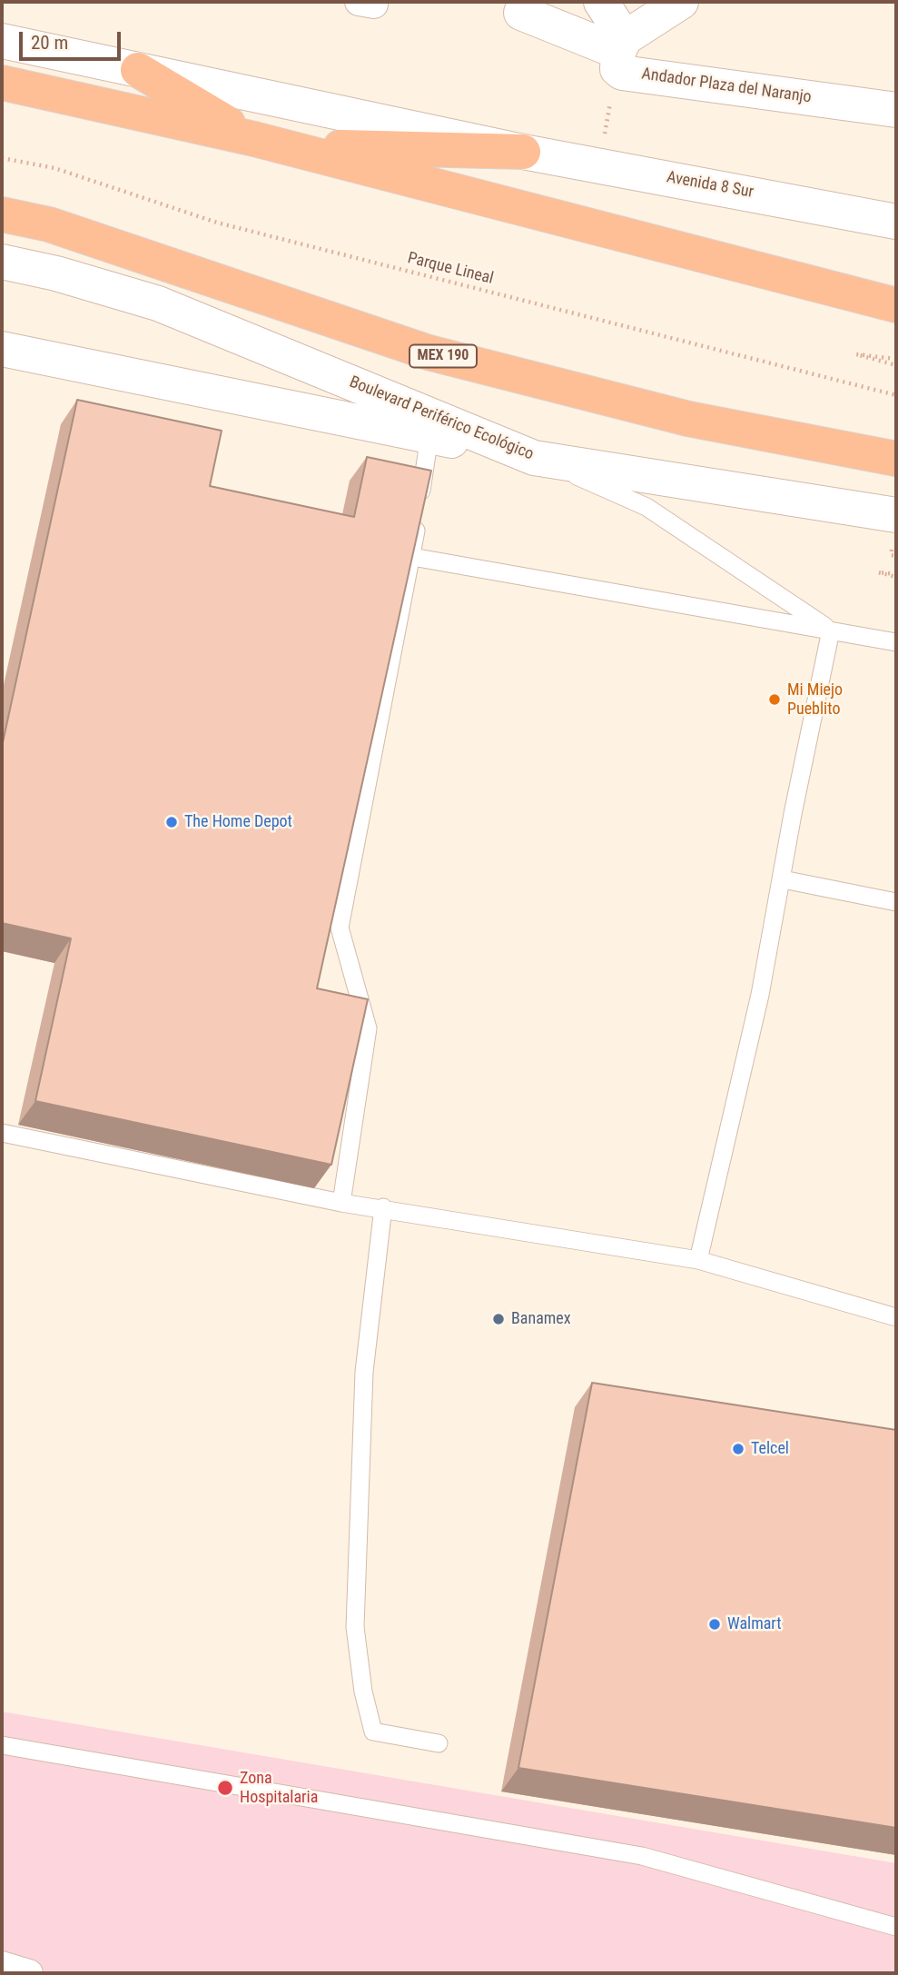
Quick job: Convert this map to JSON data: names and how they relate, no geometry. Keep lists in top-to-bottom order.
{
  "streets": {
    "highway": ["MEX 190"],
    "street": ["Andador Plaza del Naranjo", "Avenida 8 Sur", "Boulevard Periférico Ecológico"],
    "path": ["Parque Lineal"]
  },
  "places": [
    "Mi Miejo Pueblito",
    "The Home Depot",
    "Banamex",
    "Telcel",
    "Walmart",
    "Zona Hospitalaria"
  ],
  "scale_bar": "20 m"
}
